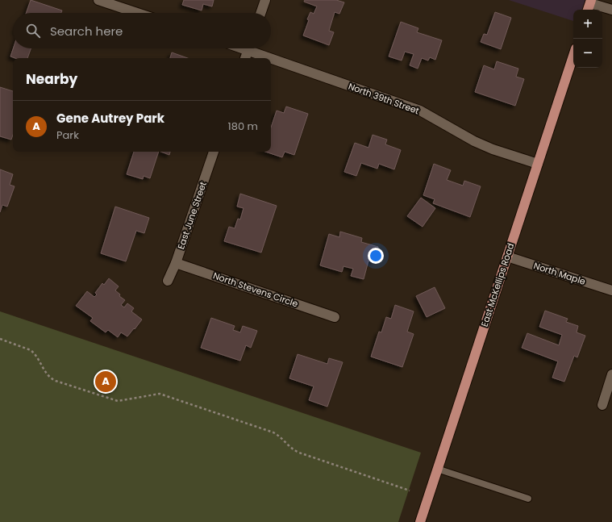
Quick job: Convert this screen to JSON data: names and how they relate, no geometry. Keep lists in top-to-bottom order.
{
  "streets": {
    "main road": ["East McKellips Road"],
    "street": [
      "North 39th Street",
      "East June Street",
      "North Maple",
      "North Stevens Circle"
    ]
  },
  "crossings": [
    ["North 39th Street", "East McKellips Road"],
    ["East June Street", "North Stevens Circle"],
    ["North Maple", "East McKellips Road"]
  ],
  "page": {
    "map_buttons": ["+", "−"],
    "search": "Search here",
    "heading": "Nearby",
    "list": [
      {
        "mark": "A",
        "name": "Gene Autrey Park",
        "note": "Park",
        "value": "180 m"
      }
    ],
    "pins": "A"
  }
}
